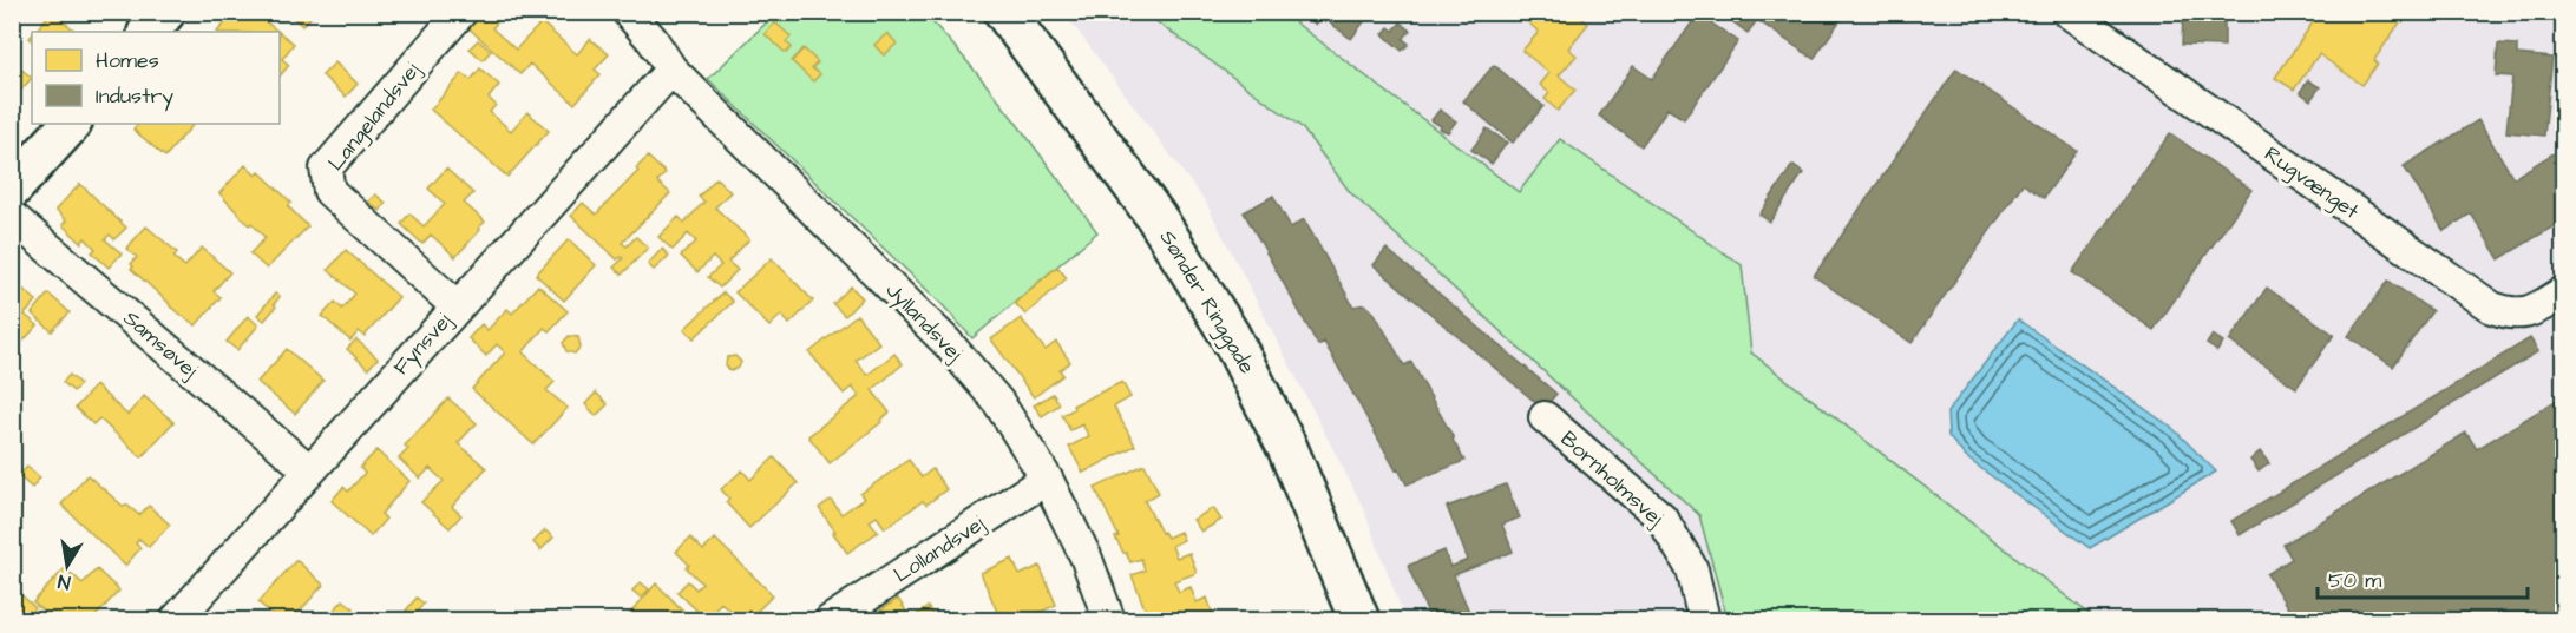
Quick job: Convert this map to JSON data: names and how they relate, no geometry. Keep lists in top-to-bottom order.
{
  "streets": {
    "street": [
      "Langelandsvej",
      "Rugvænget",
      "Sønder Ringgade",
      "Jyllandsvej",
      "Samsøvej",
      "Fynsvej",
      "Bornholmsvej",
      "Lollandsvej"
    ]
  },
  "crossings": [
    ["Langelandsvej", "Fynsvej"],
    ["Jyllandsvej", "Fynsvej"],
    ["Jyllandsvej", "Lollandsvej"],
    ["Samsøvej", "Fynsvej"]
  ],
  "legend": ["Homes", "Industry"],
  "scale_bar": "50 m",
  "north": "bottom"
}
